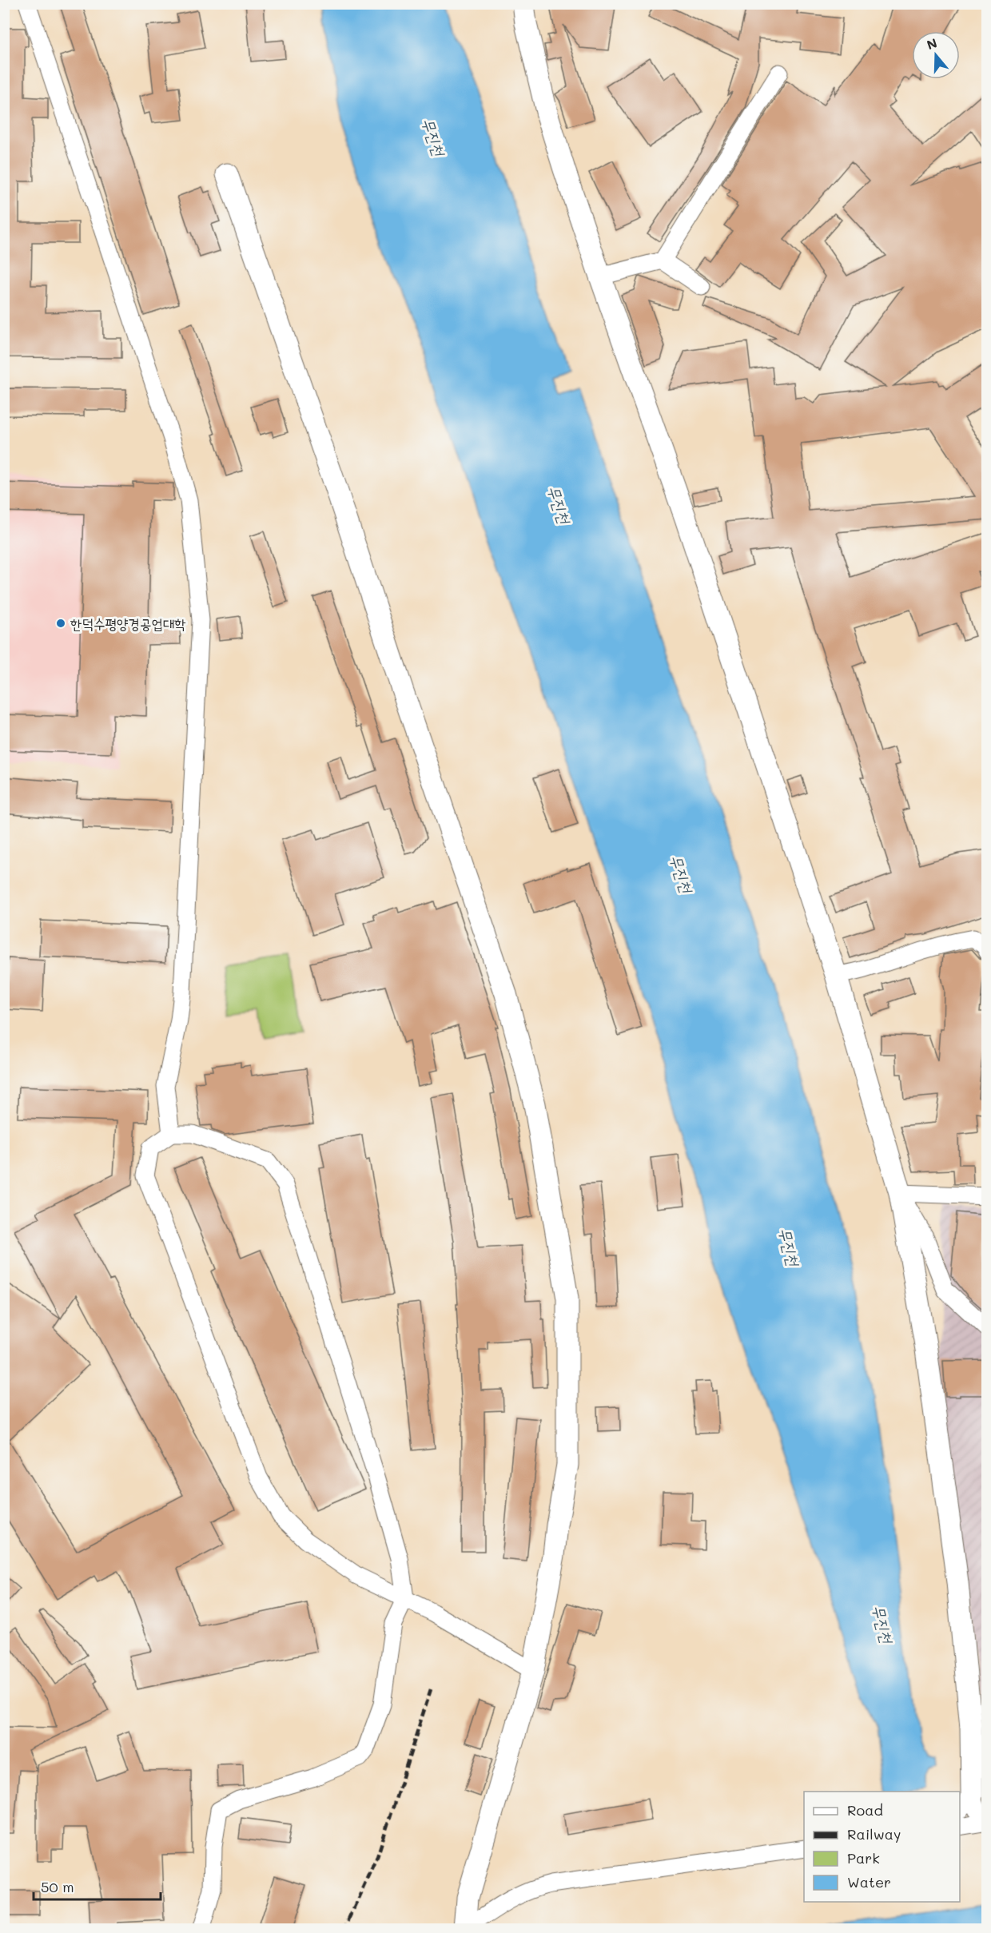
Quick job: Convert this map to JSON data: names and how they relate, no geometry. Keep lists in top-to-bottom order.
{
  "water": ["무진천"],
  "places": ["한덕수평양경공업대학"],
  "legend": [
    "Road",
    "Railway",
    "Park",
    "Water"
  ],
  "scale_bar": "50 m",
  "north": "top"
}
